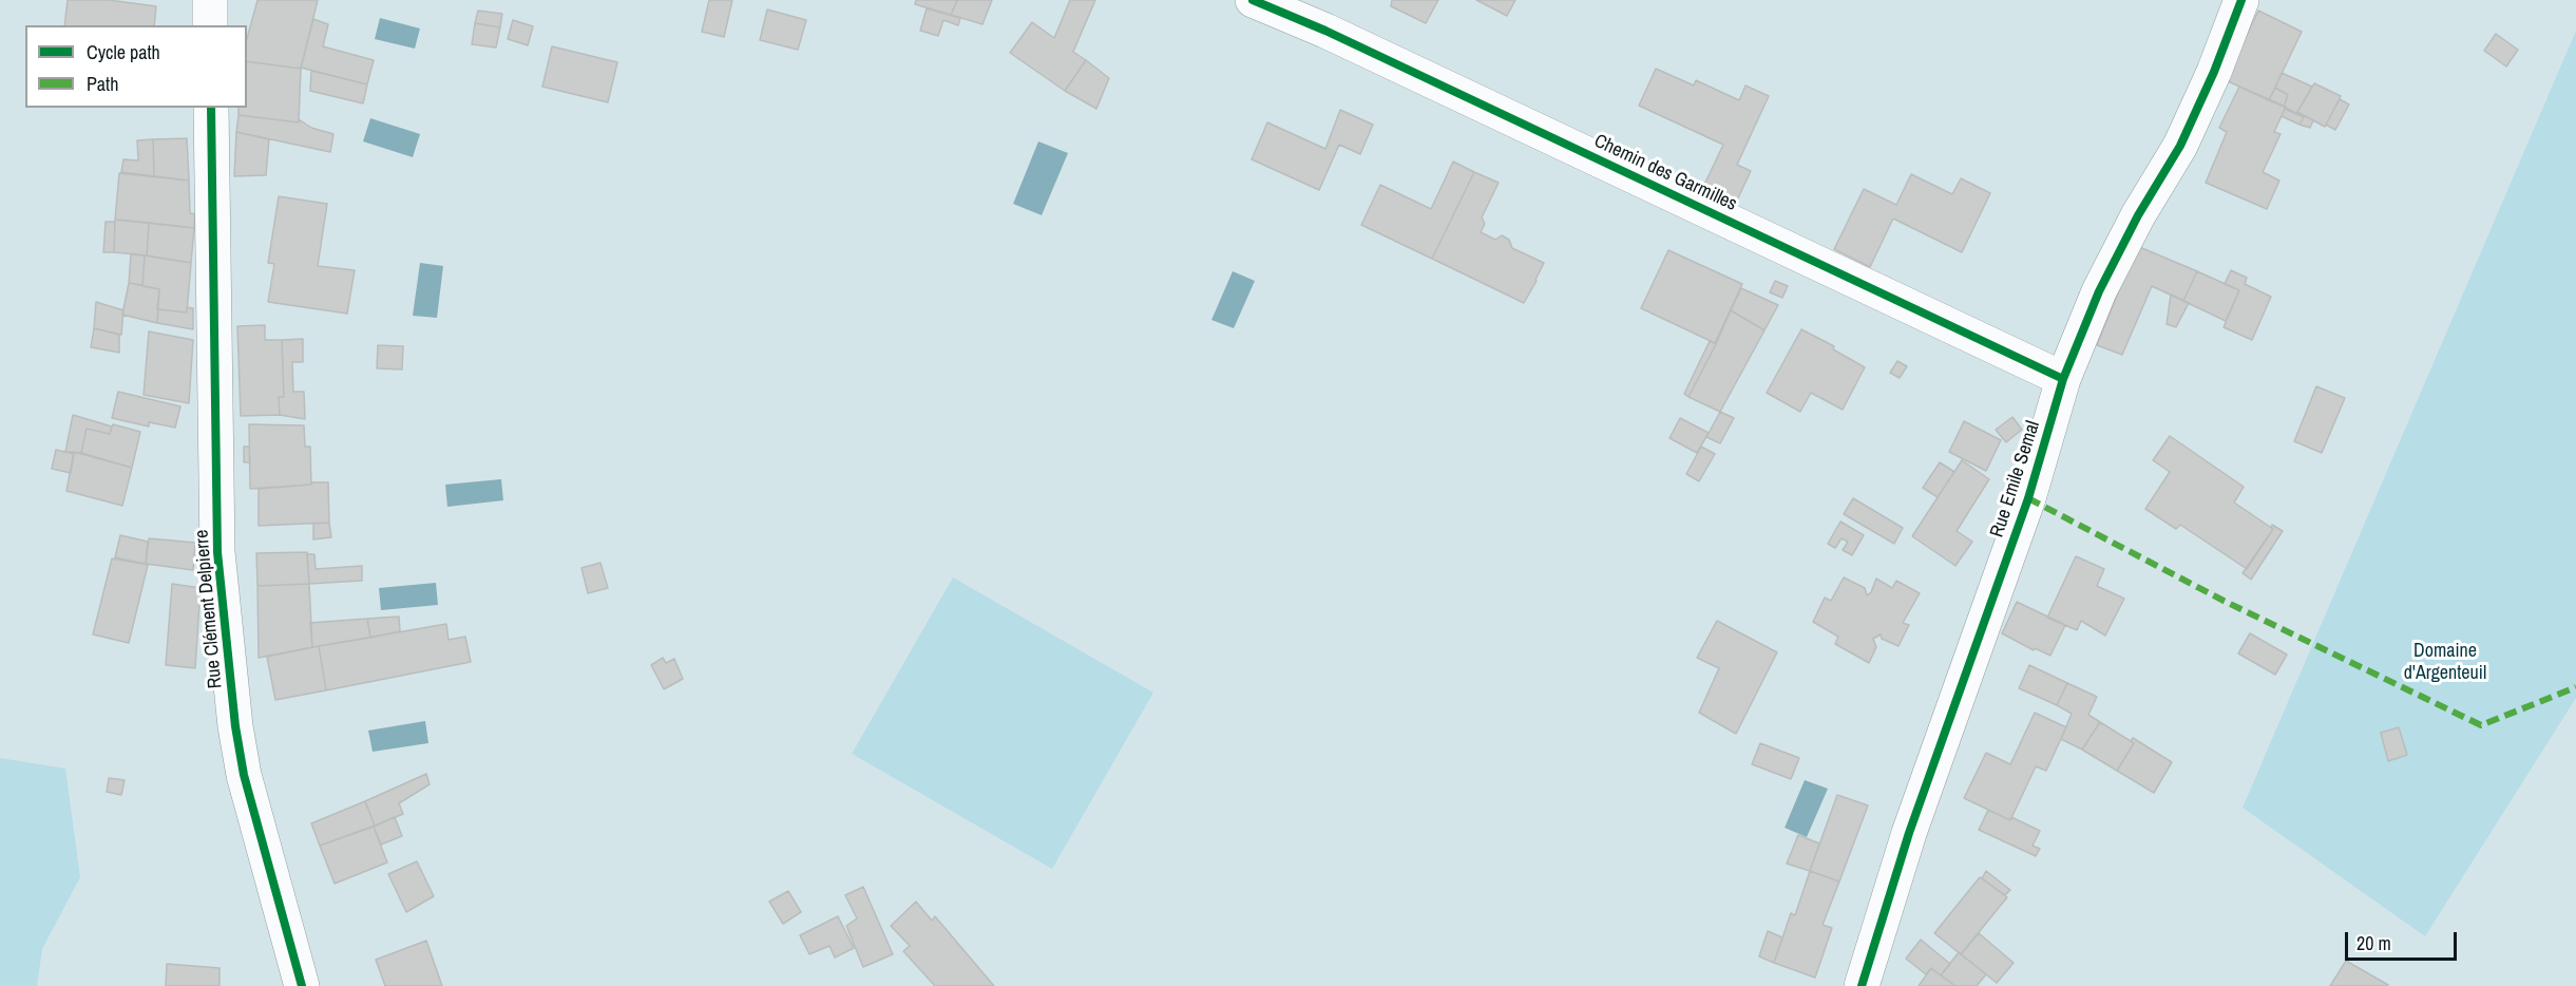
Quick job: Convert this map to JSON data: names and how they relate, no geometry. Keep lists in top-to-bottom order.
{
  "streets": {
    "street": ["Chemin des Garmilles", "Rue Emile Semal", "Rue Clément Delpierre"]
  },
  "crossings": [
    ["Chemin des Garmilles", "Rue Emile Semal"]
  ],
  "parks": ["Domaine d'Argenteuil"],
  "legend": ["Cycle path", "Path"],
  "scale_bar": "20 m"
}
